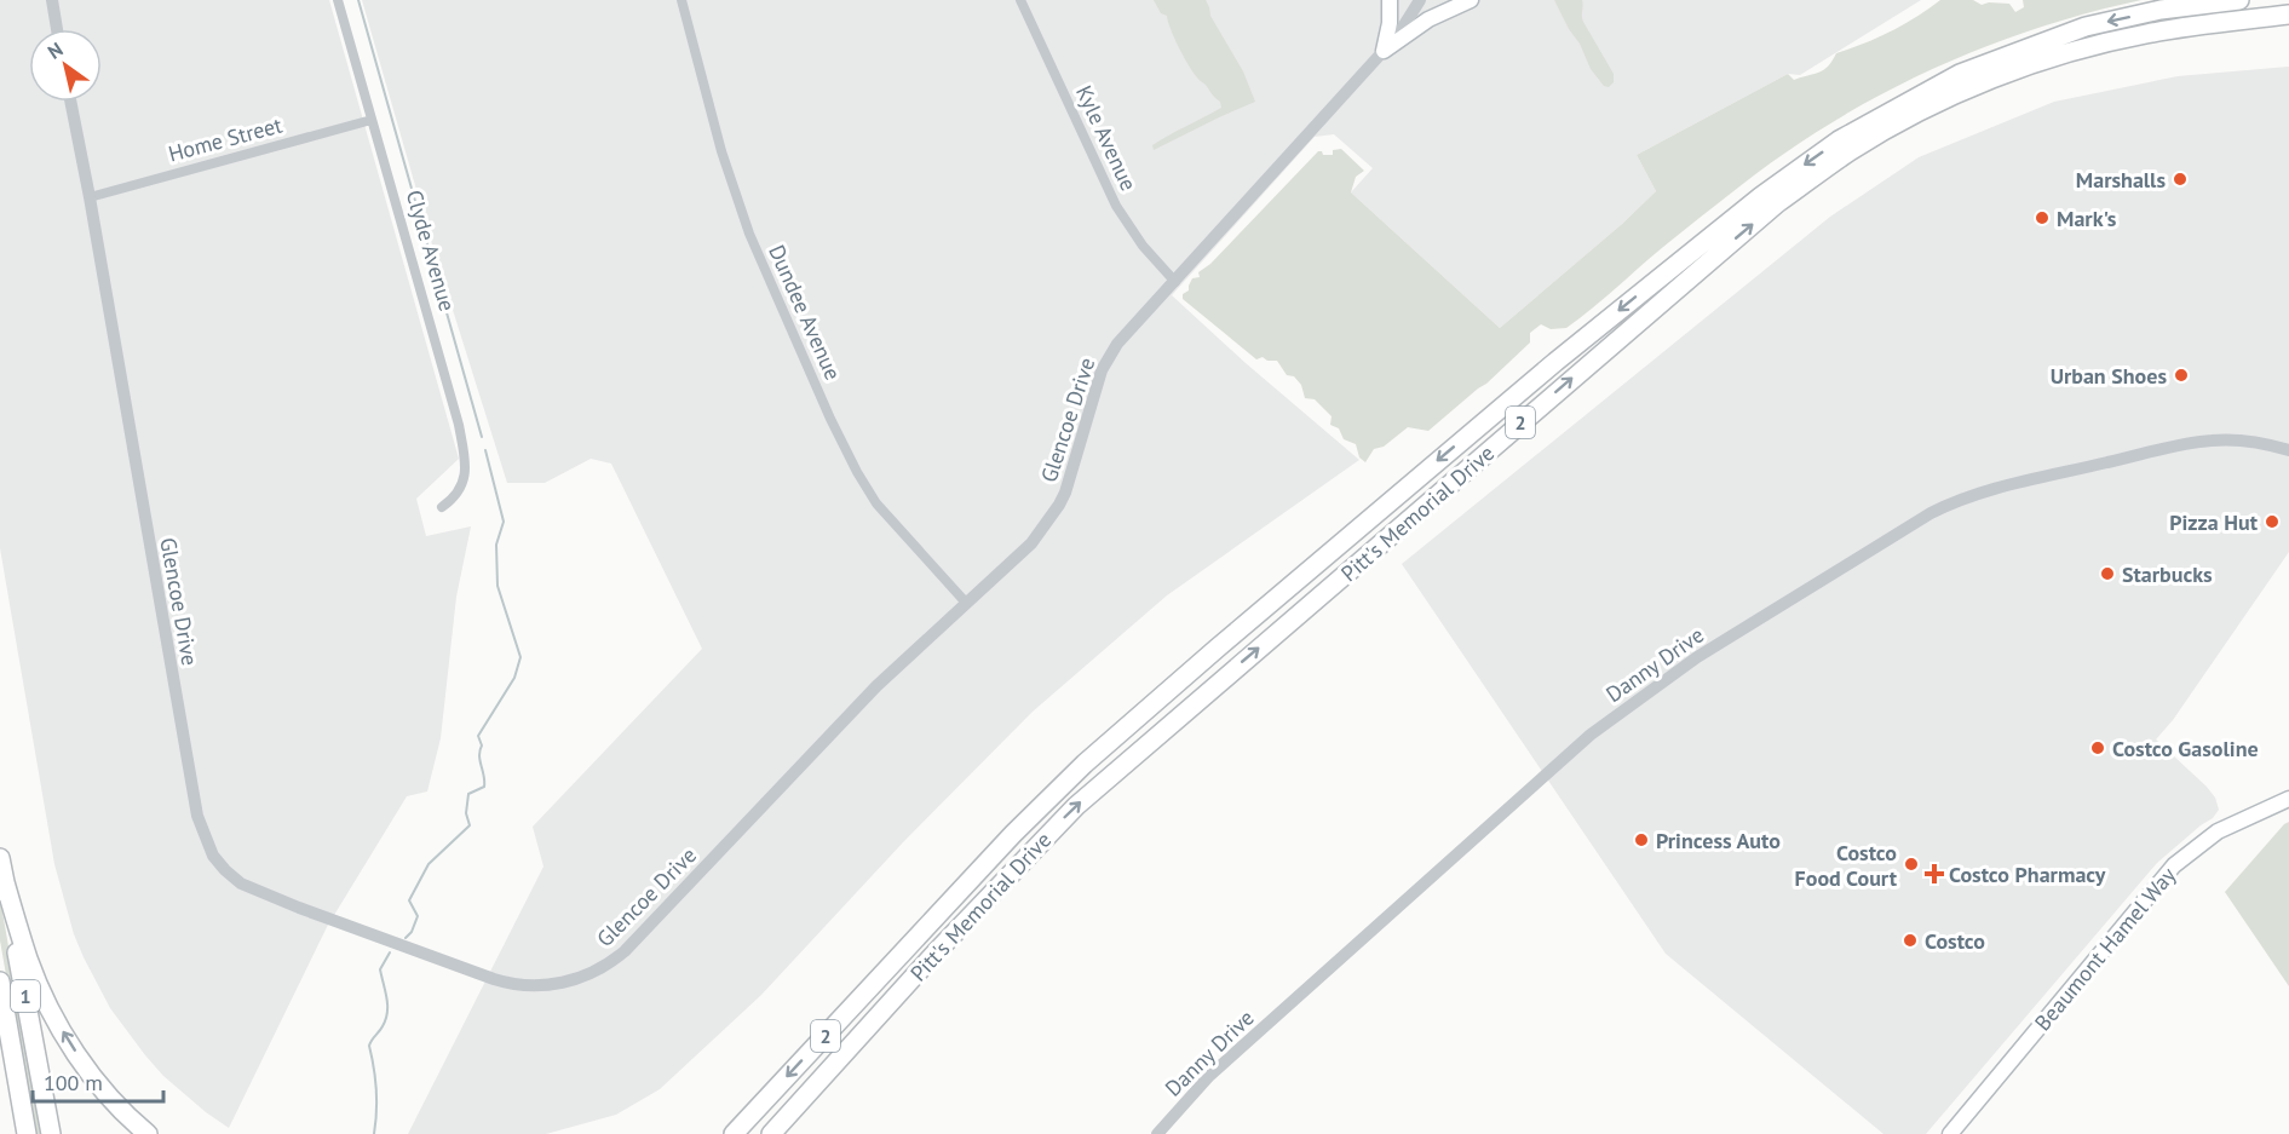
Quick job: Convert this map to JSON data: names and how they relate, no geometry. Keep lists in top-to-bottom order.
{
  "streets": {
    "highway": ["2", "Pitt's Memorial Drive", "1"],
    "main road": ["Beaumont Hamel Way"],
    "street": [
      "Kyle Avenue",
      "Home Street",
      "Clyde Avenue",
      "Dundee Avenue",
      "Glencoe Drive",
      "Danny Drive"
    ]
  },
  "crossings": [
    ["Kyle Avenue", "Glencoe Drive"],
    ["Home Street", "Clyde Avenue"],
    ["Home Street", "Glencoe Drive"],
    ["Dundee Avenue", "Glencoe Drive"]
  ],
  "places": {
    "other": [
      "Marshalls",
      "Mark's",
      "Urban Shoes",
      "Pizza Hut",
      "Starbucks",
      "Costco Gasoline",
      "Princess Auto",
      "Costco Food Court",
      "Costco"
    ],
    "health": ["Costco Pharmacy"]
  },
  "scale_bar": "100 m",
  "north": "top left"
}
